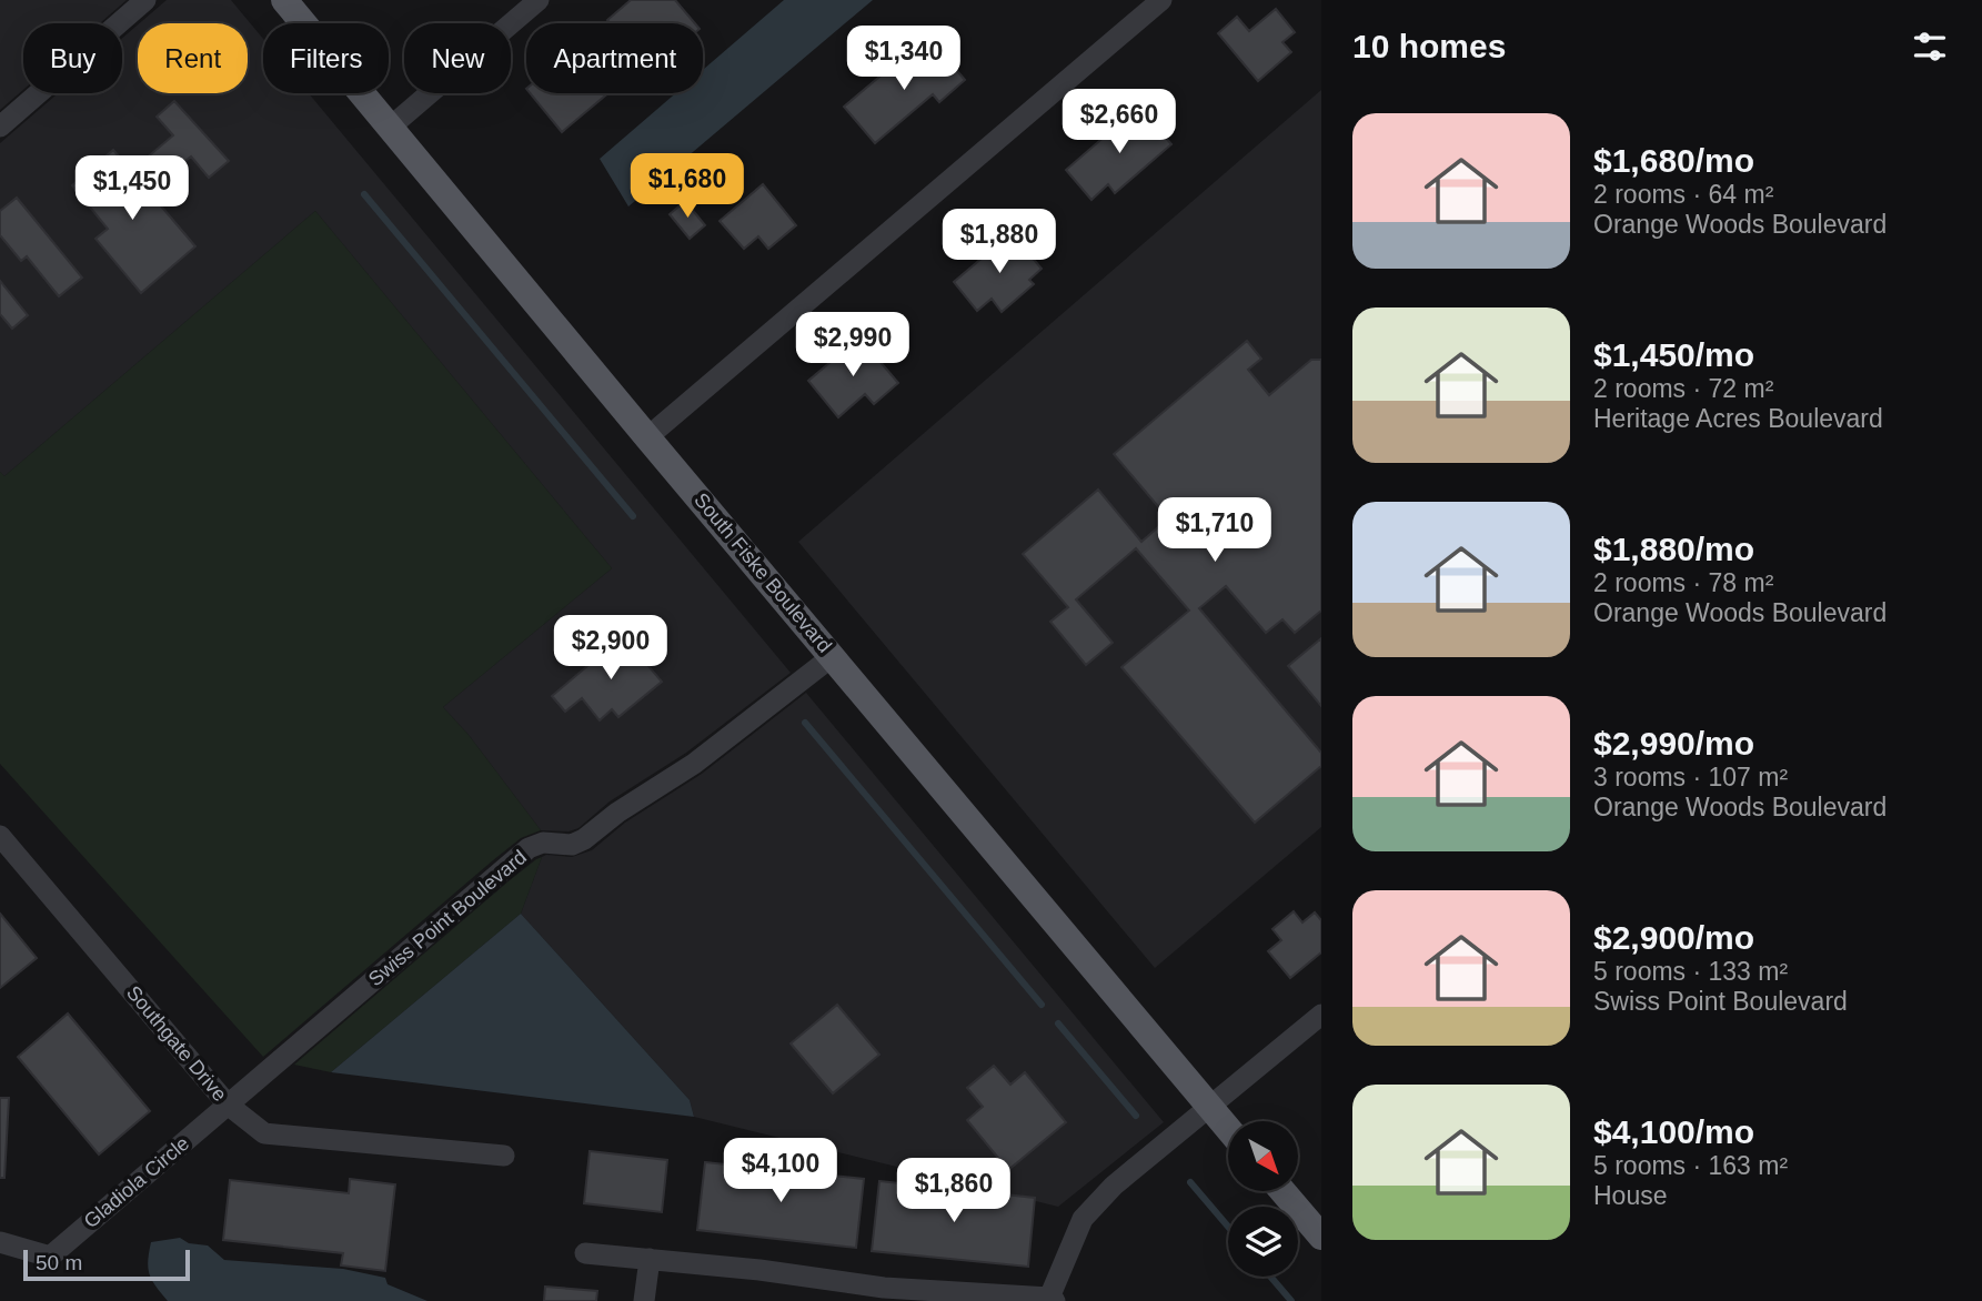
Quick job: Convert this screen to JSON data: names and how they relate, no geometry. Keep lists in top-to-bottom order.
{
  "streets": {
    "main road": ["South Fiske Boulevard"],
    "street": ["Swiss Point Boulevard", "Southgate Drive", "Gladiola Circle"]
  },
  "crossings": [
    ["South Fiske Boulevard", "Swiss Point Boulevard"],
    ["Swiss Point Boulevard", "Southgate Drive"],
    ["Swiss Point Boulevard", "Gladiola Circle"],
    ["Southgate Drive", "Gladiola Circle"]
  ],
  "scale_bar": "50 m",
  "north": "bottom right",
  "page": {
    "heading": "10 homes",
    "chip": [
      "Buy",
      "Rent",
      "Filters",
      "New",
      "Apartment"
    ],
    "price": [
      "$1,340",
      "$2,660",
      "$1,680",
      "$1,450",
      "$1,880",
      "$2,990",
      "$1,710",
      "$2,900",
      "$4,100",
      "$1,860"
    ],
    "list": [
      {
        "name": "$1,680/mo",
        "note": "2 rooms · 64 m² · Orange Woods Boulevard"
      },
      {
        "name": "$1,450/mo",
        "note": "2 rooms · 72 m² · Heritage Acres Boulevard"
      },
      {
        "name": "$1,880/mo",
        "note": "2 rooms · 78 m² · Orange Woods Boulevard"
      },
      {
        "name": "$2,990/mo",
        "note": "3 rooms · 107 m² · Orange Woods Boulevard"
      },
      {
        "name": "$2,900/mo",
        "note": "5 rooms · 133 m² · Swiss Point Boulevard"
      },
      {
        "name": "$4,100/mo",
        "note": "5 rooms · 163 m² · House"
      }
    ],
    "scale": "50 m"
  }
}
